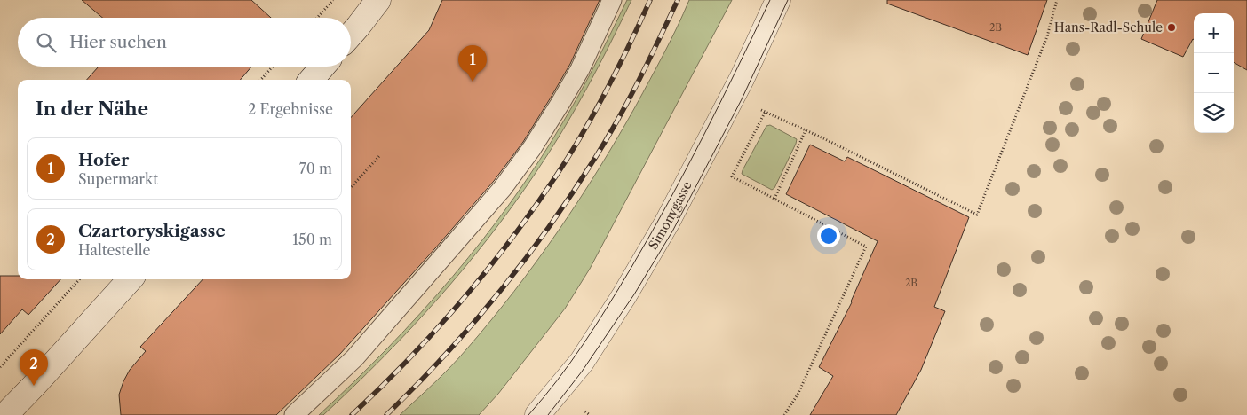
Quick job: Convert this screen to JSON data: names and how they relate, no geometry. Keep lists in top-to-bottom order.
{
  "streets": {
    "street": ["Simonygasse"]
  },
  "places": ["Hans-Radl-Schule"],
  "house_numbers": ["2B", "2B"],
  "page": {
    "map_buttons": ["+", "−"],
    "search": "Hier suchen",
    "pins": ["1", "2"],
    "heading": ["In der Nähe", "2 Ergebnisse"],
    "list": [
      {
        "mark": "1",
        "name": "Hofer",
        "note": "Supermarkt",
        "value": "70 m"
      },
      {
        "mark": "2",
        "name": "Czartoryskigasse",
        "note": "Haltestelle",
        "value": "150 m"
      }
    ]
  }
}
